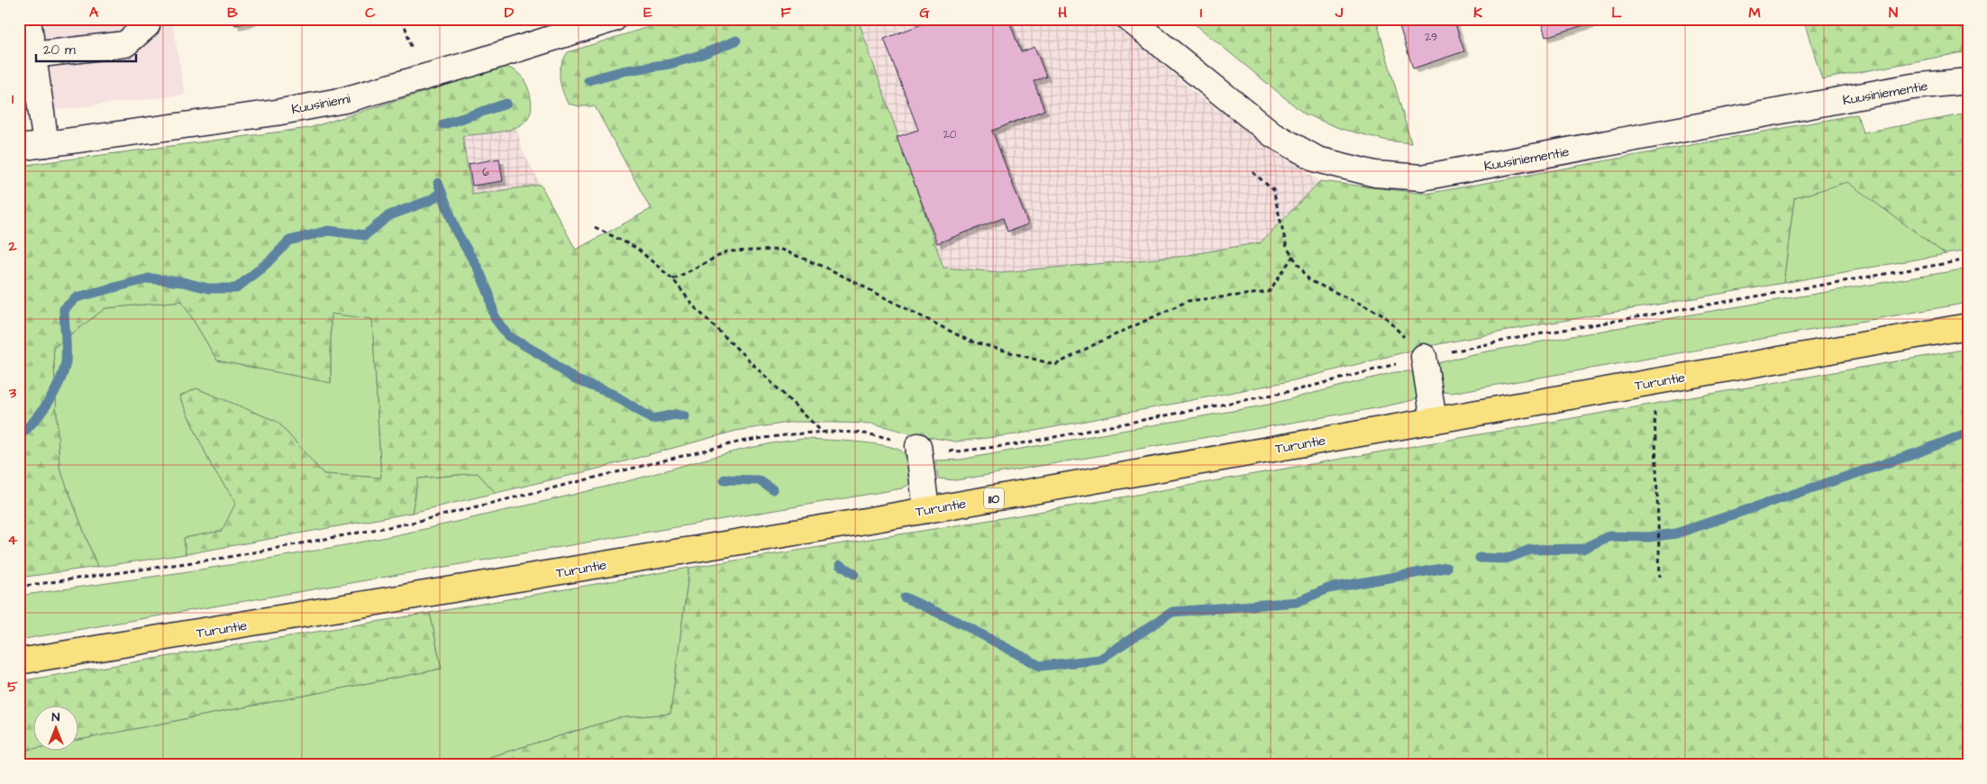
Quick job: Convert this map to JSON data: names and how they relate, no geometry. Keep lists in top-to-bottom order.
{
  "streets": {
    "main road": ["Turuntie", "110"],
    "street": ["Kuusiniementie", "Kuusiniemi"]
  },
  "house_numbers": ["29", "20", "6"],
  "scale_bar": "20 m",
  "north": "top",
  "grid": {
    "columns": [
      "A",
      "B",
      "C",
      "D",
      "E",
      "F",
      "G",
      "H",
      "I",
      "J",
      "K",
      "L",
      "M",
      "N"
    ],
    "rows": [
      "1",
      "2",
      "3",
      "4",
      "5"
    ]
  }
}
